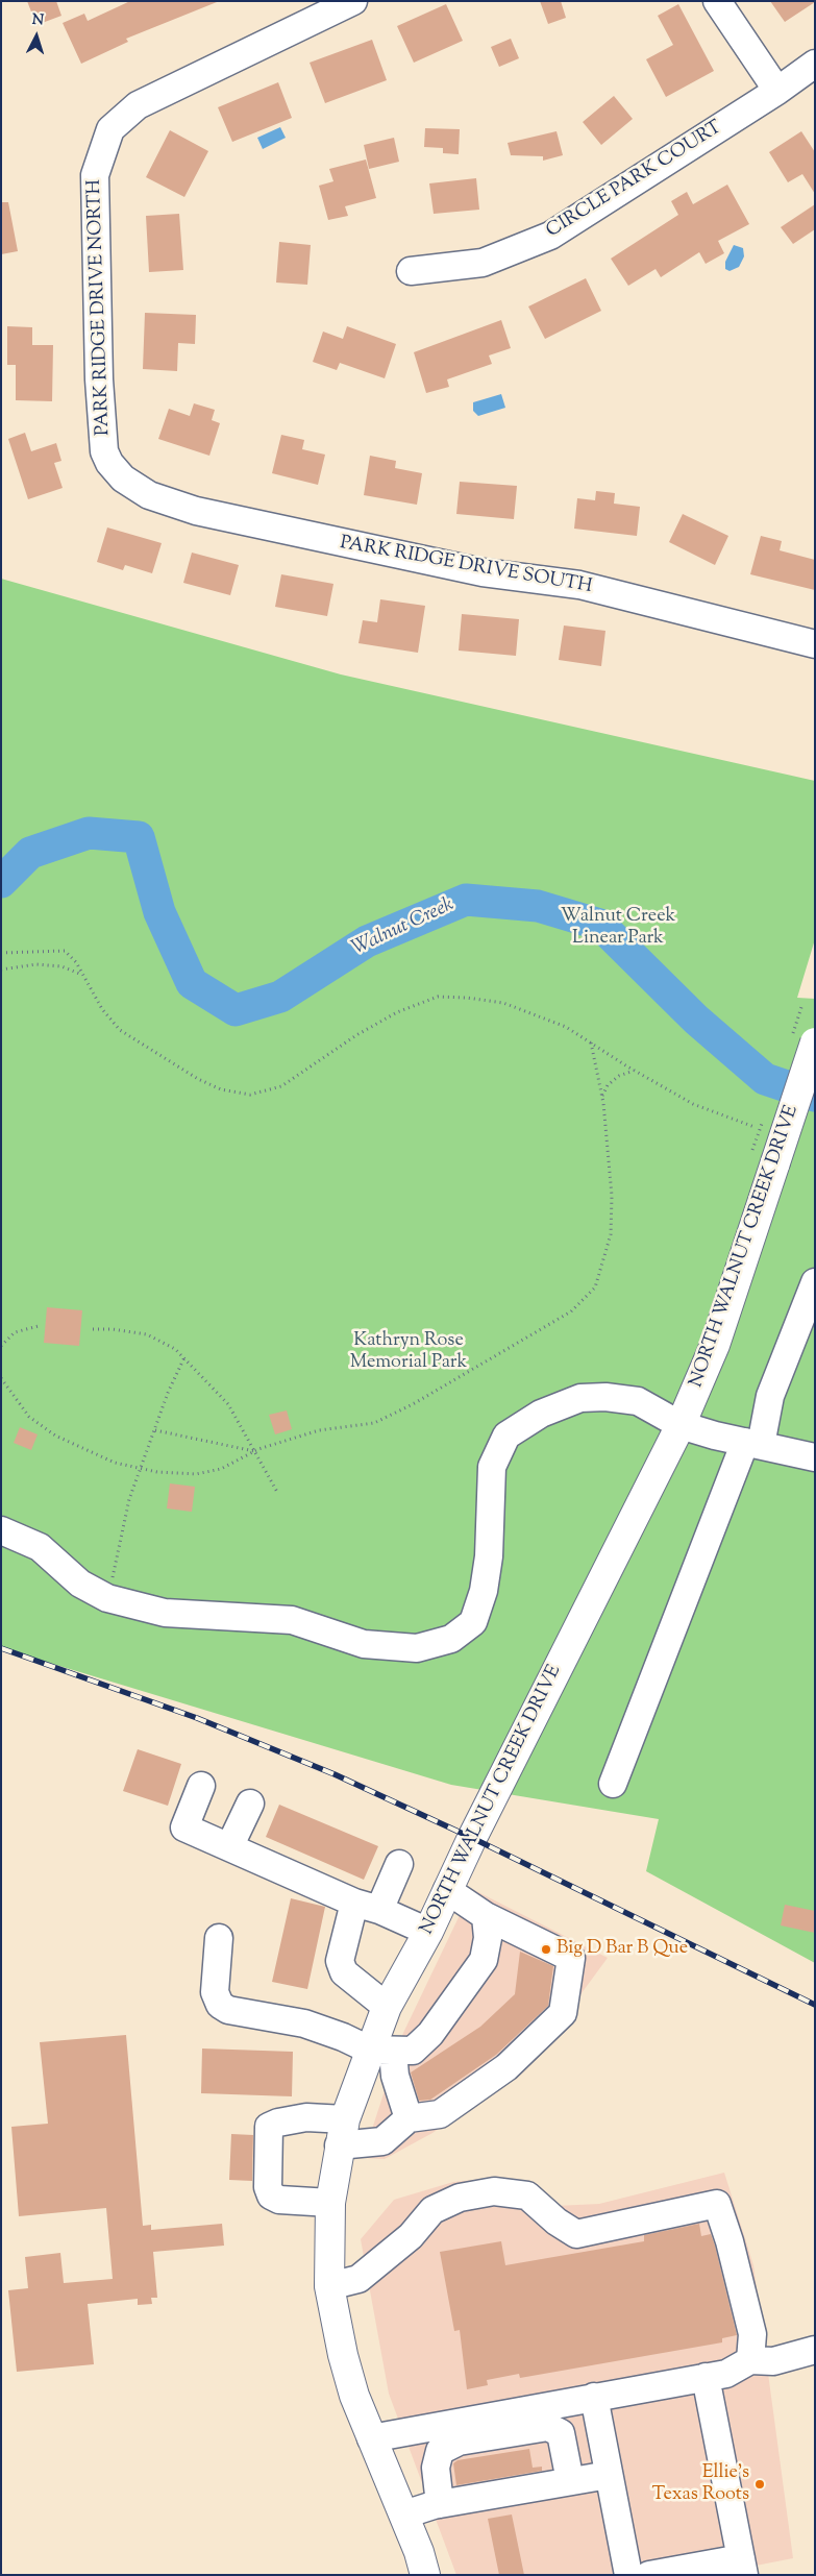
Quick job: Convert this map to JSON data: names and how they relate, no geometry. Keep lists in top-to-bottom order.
{
  "streets": {
    "main road": ["NORTH WALNUT CREEK DRIVE"],
    "street": ["CIRCLE PARK COURT", "PARK RIDGE DRIVE NORTH", "PARK RIDGE DRIVE SOUTH"]
  },
  "crossings": [
    ["PARK RIDGE DRIVE NORTH", "PARK RIDGE DRIVE SOUTH"]
  ],
  "water": ["Walnut Creek"],
  "parks": ["Walnut Creek Linear Park", "Kathryn Rose Memorial Park"],
  "places": ["Big D Bar B Que", "Ellie's Texas Roots"],
  "north": "top"
}
